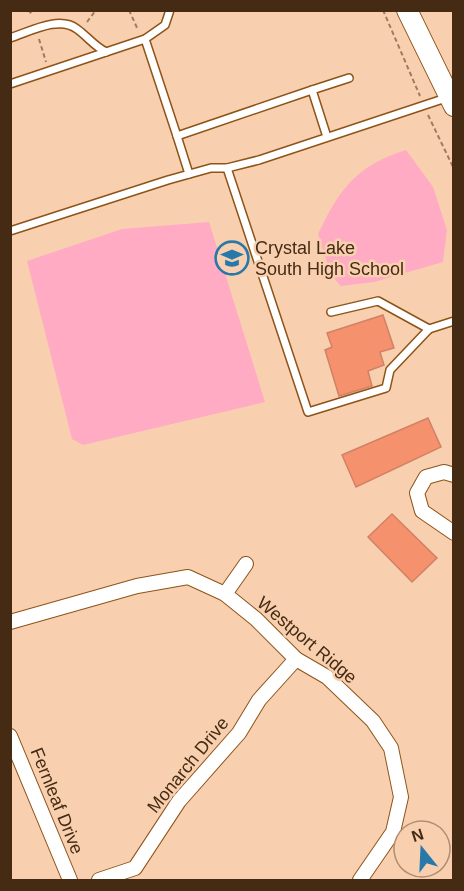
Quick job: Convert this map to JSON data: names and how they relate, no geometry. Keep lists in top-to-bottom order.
{
  "streets": {
    "street": ["Westport Ridge", "Monarch Drive", "Fernleaf Drive"]
  },
  "crossings": [
    ["Westport Ridge", "Monarch Drive"]
  ],
  "places": {
    "school or university": ["Crystal Lake South High School"]
  },
  "north": "top"
}
